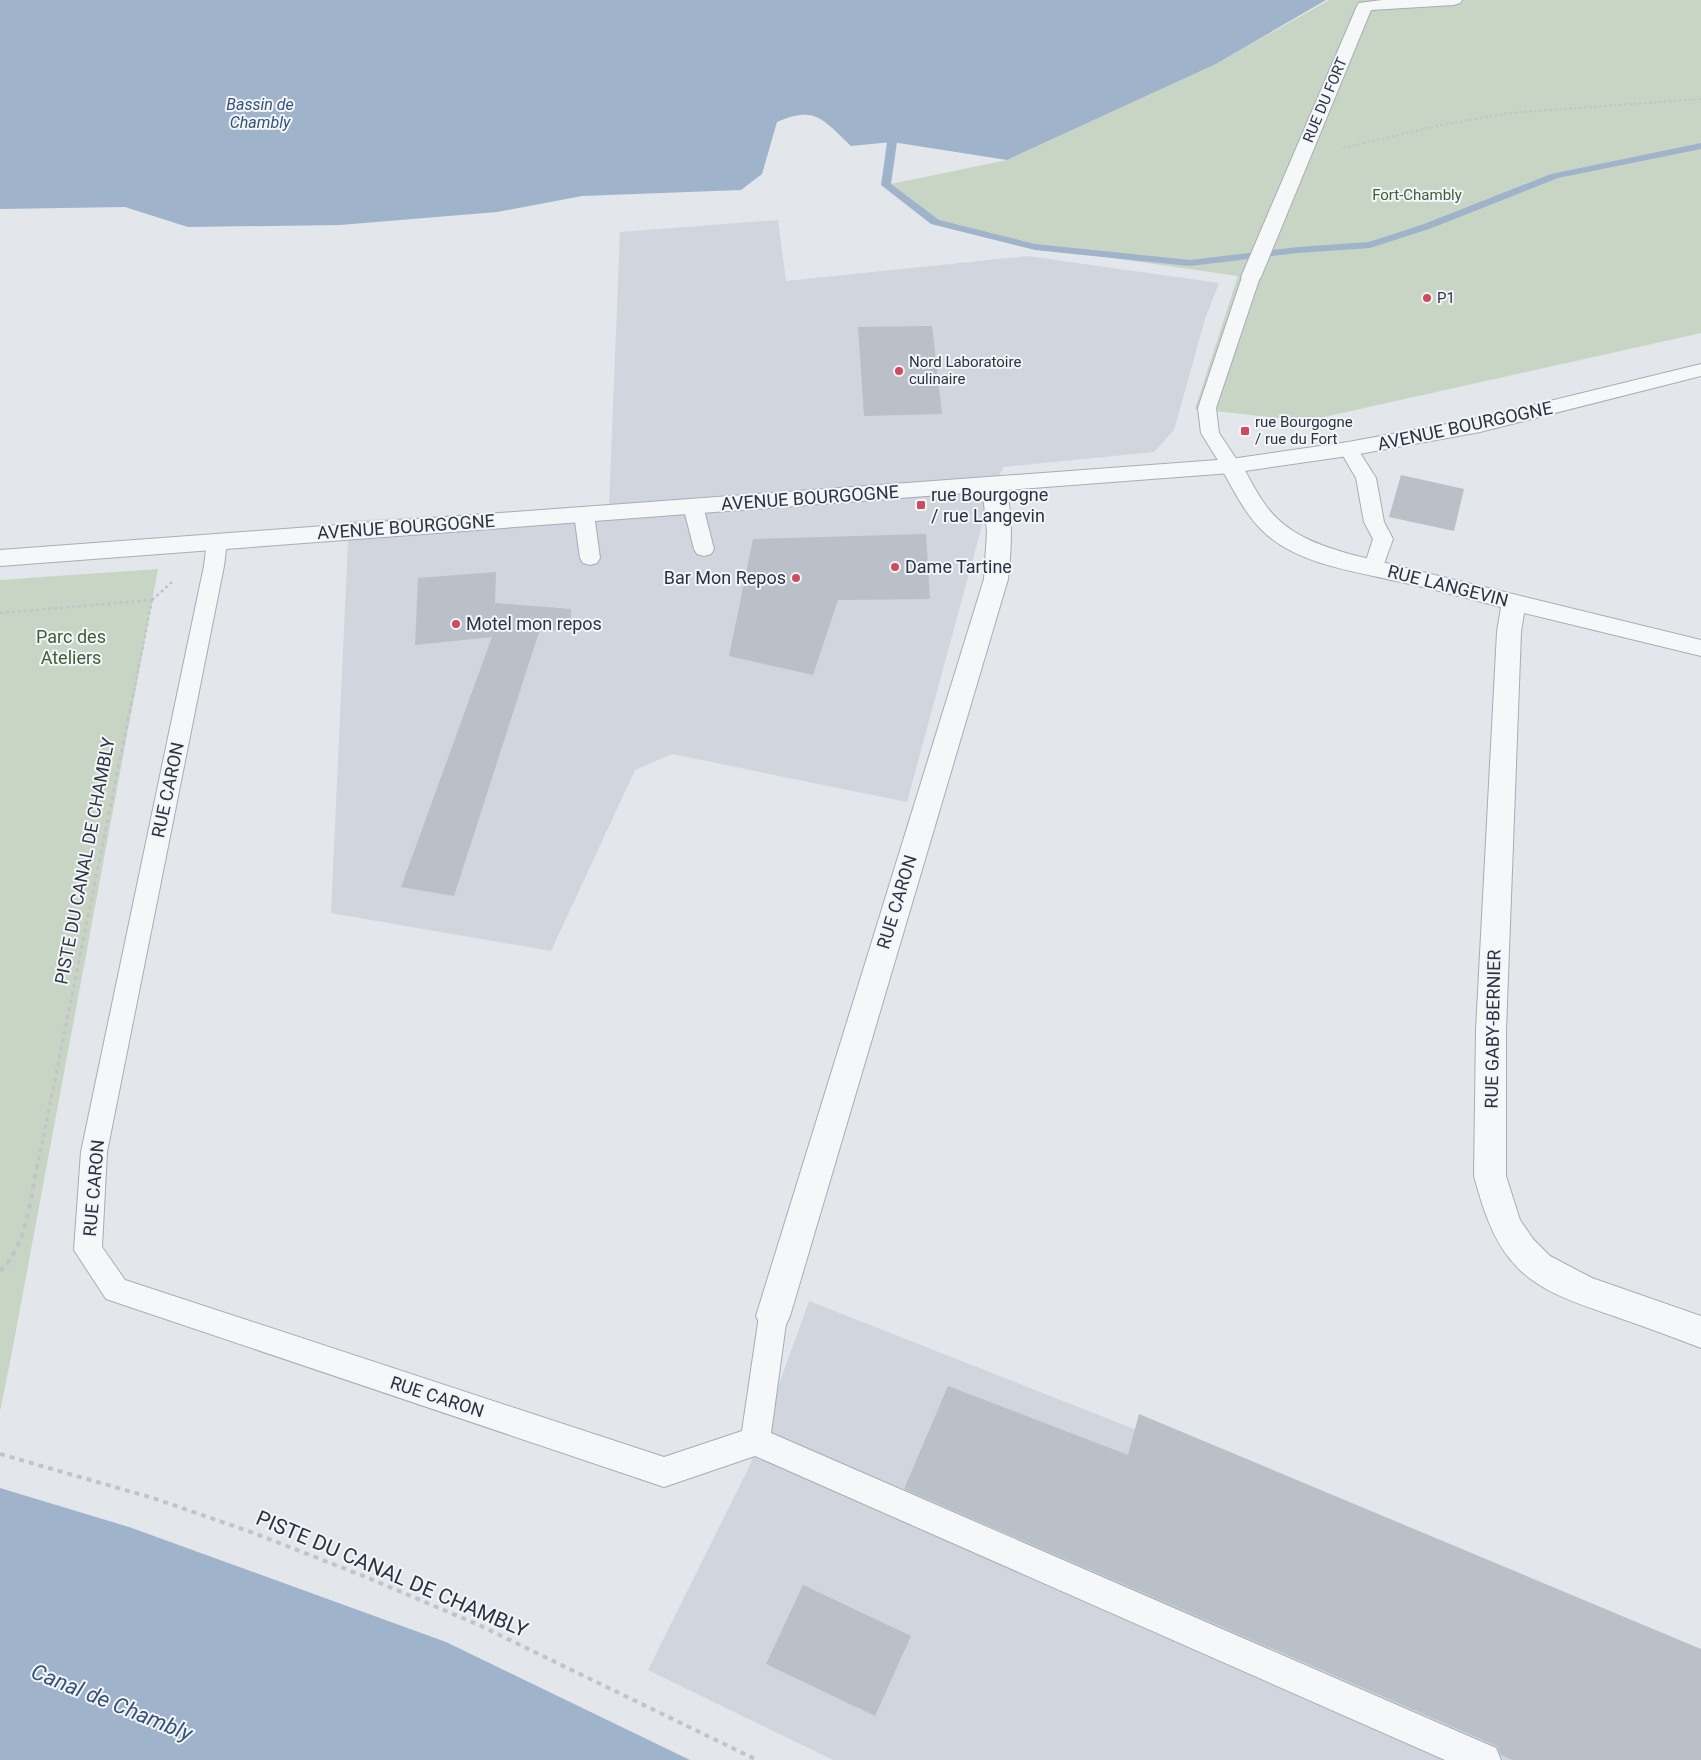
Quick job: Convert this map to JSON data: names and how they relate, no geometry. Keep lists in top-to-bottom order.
{
  "streets": {
    "street": [
      "RUE DU FORT",
      "AVENUE BOURGOGNE",
      "RUE LANGEVIN",
      "RUE CARON",
      "RUE GABY-BERNIER"
    ],
    "path": ["PISTE DU CANAL DE CHAMBLY"]
  },
  "crossings": [
    ["AVENUE BOURGOGNE", "RUE LANGEVIN"],
    ["AVENUE BOURGOGNE", "RUE CARON"],
    ["RUE LANGEVIN", "RUE GABY-BERNIER"]
  ],
  "water": ["Bassin de Chambly", "Canal de Chambly"],
  "parks": ["Fort-Chambly", "Parc des Ateliers"],
  "places": {
    "other": [
      "P1",
      "Nord Laboratoire culinaire",
      "Dame Tartine",
      "Bar Mon Repos",
      "Motel mon repos"
    ],
    "transit": ["rue Bourgogne / rue du Fort", "rue Bourgogne / rue Langevin"]
  }
}
